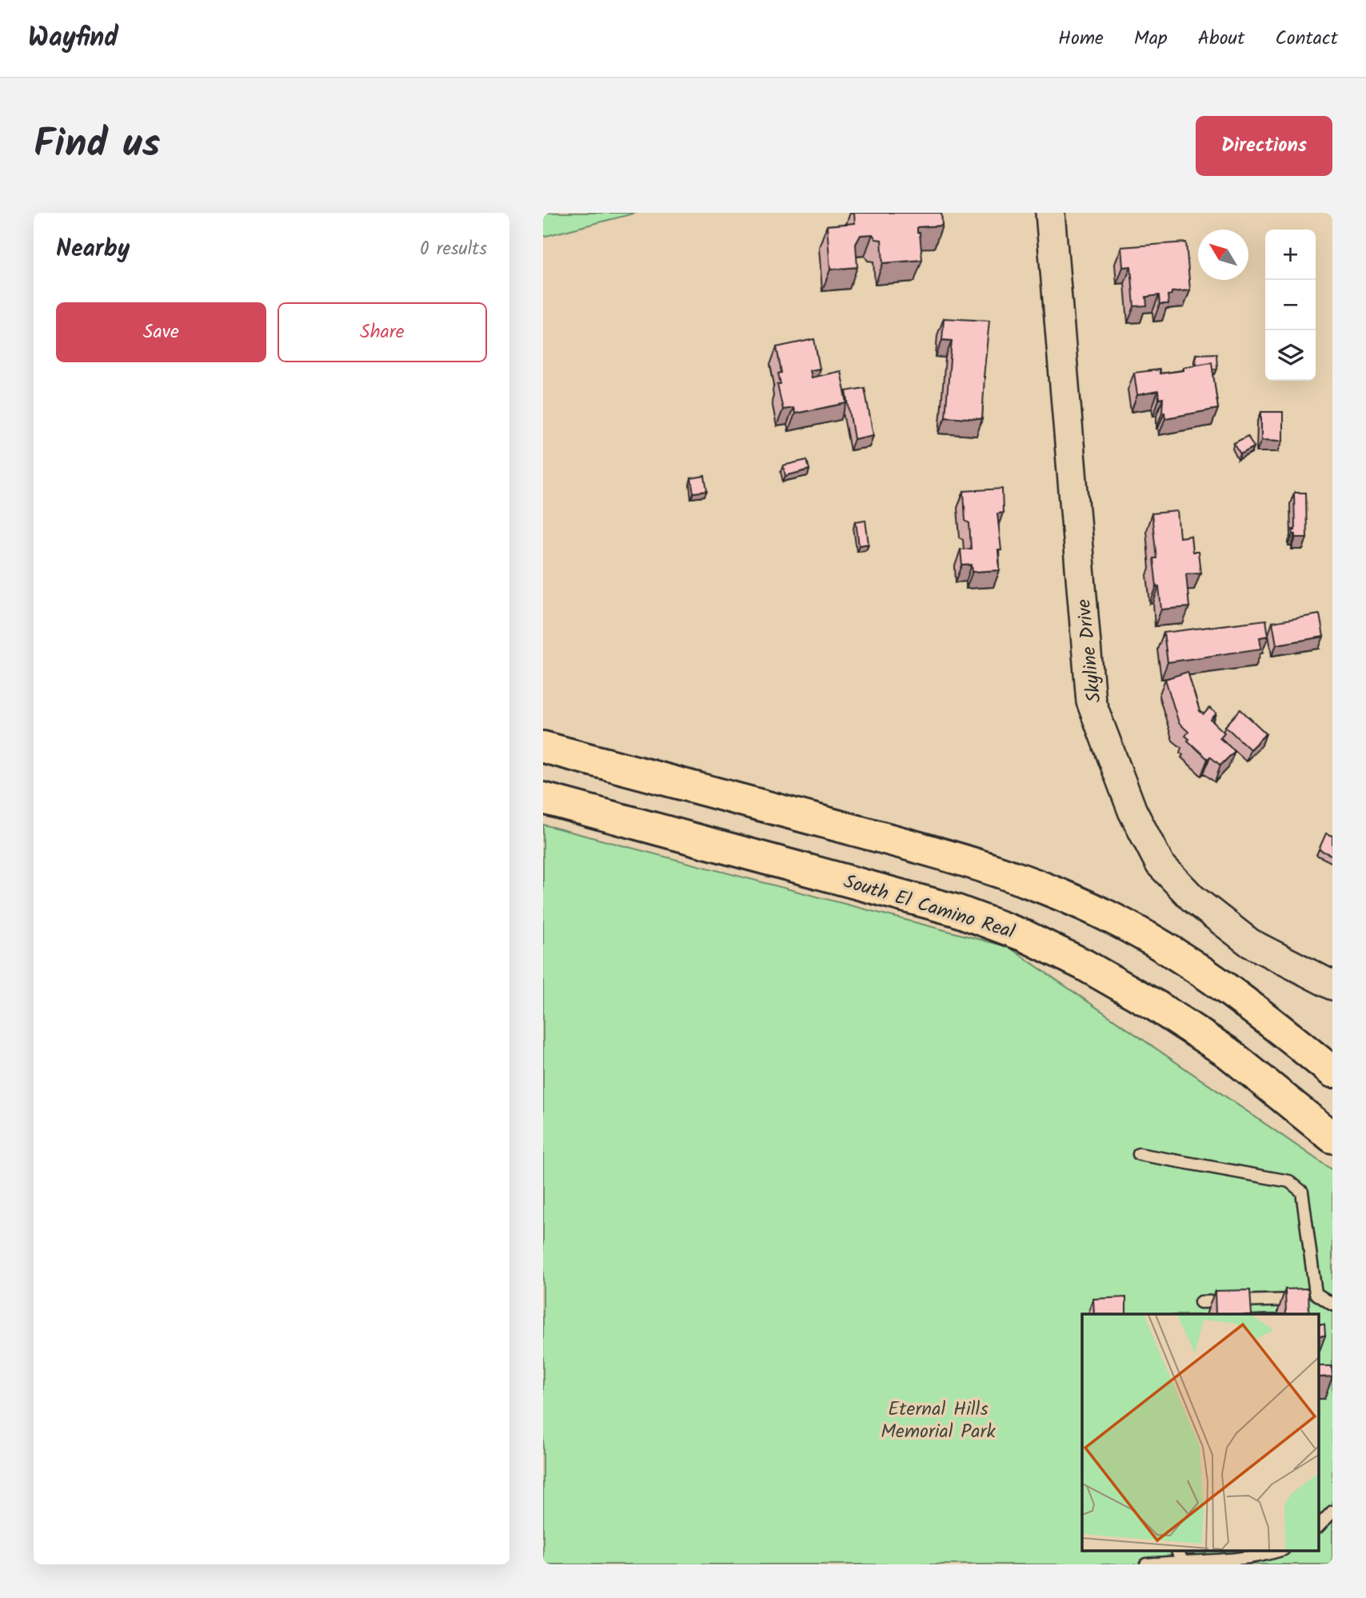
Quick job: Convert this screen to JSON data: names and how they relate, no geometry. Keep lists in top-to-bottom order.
{
  "streets": {
    "main road": ["South El Camino Real"],
    "street": ["Skyline Drive"]
  },
  "parks": ["Eternal Hills Memorial Park"],
  "north": "top left",
  "page": {
    "header": "Wayfind",
    "nav": [
      "Home",
      "Map",
      "About",
      "Contact"
    ],
    "title": "Find us",
    "buttons": [
      "Directions",
      ["Save", "Share"]
    ],
    "heading": ["Nearby", "0 results"],
    "map_buttons": ["+", "−"]
  }
}
